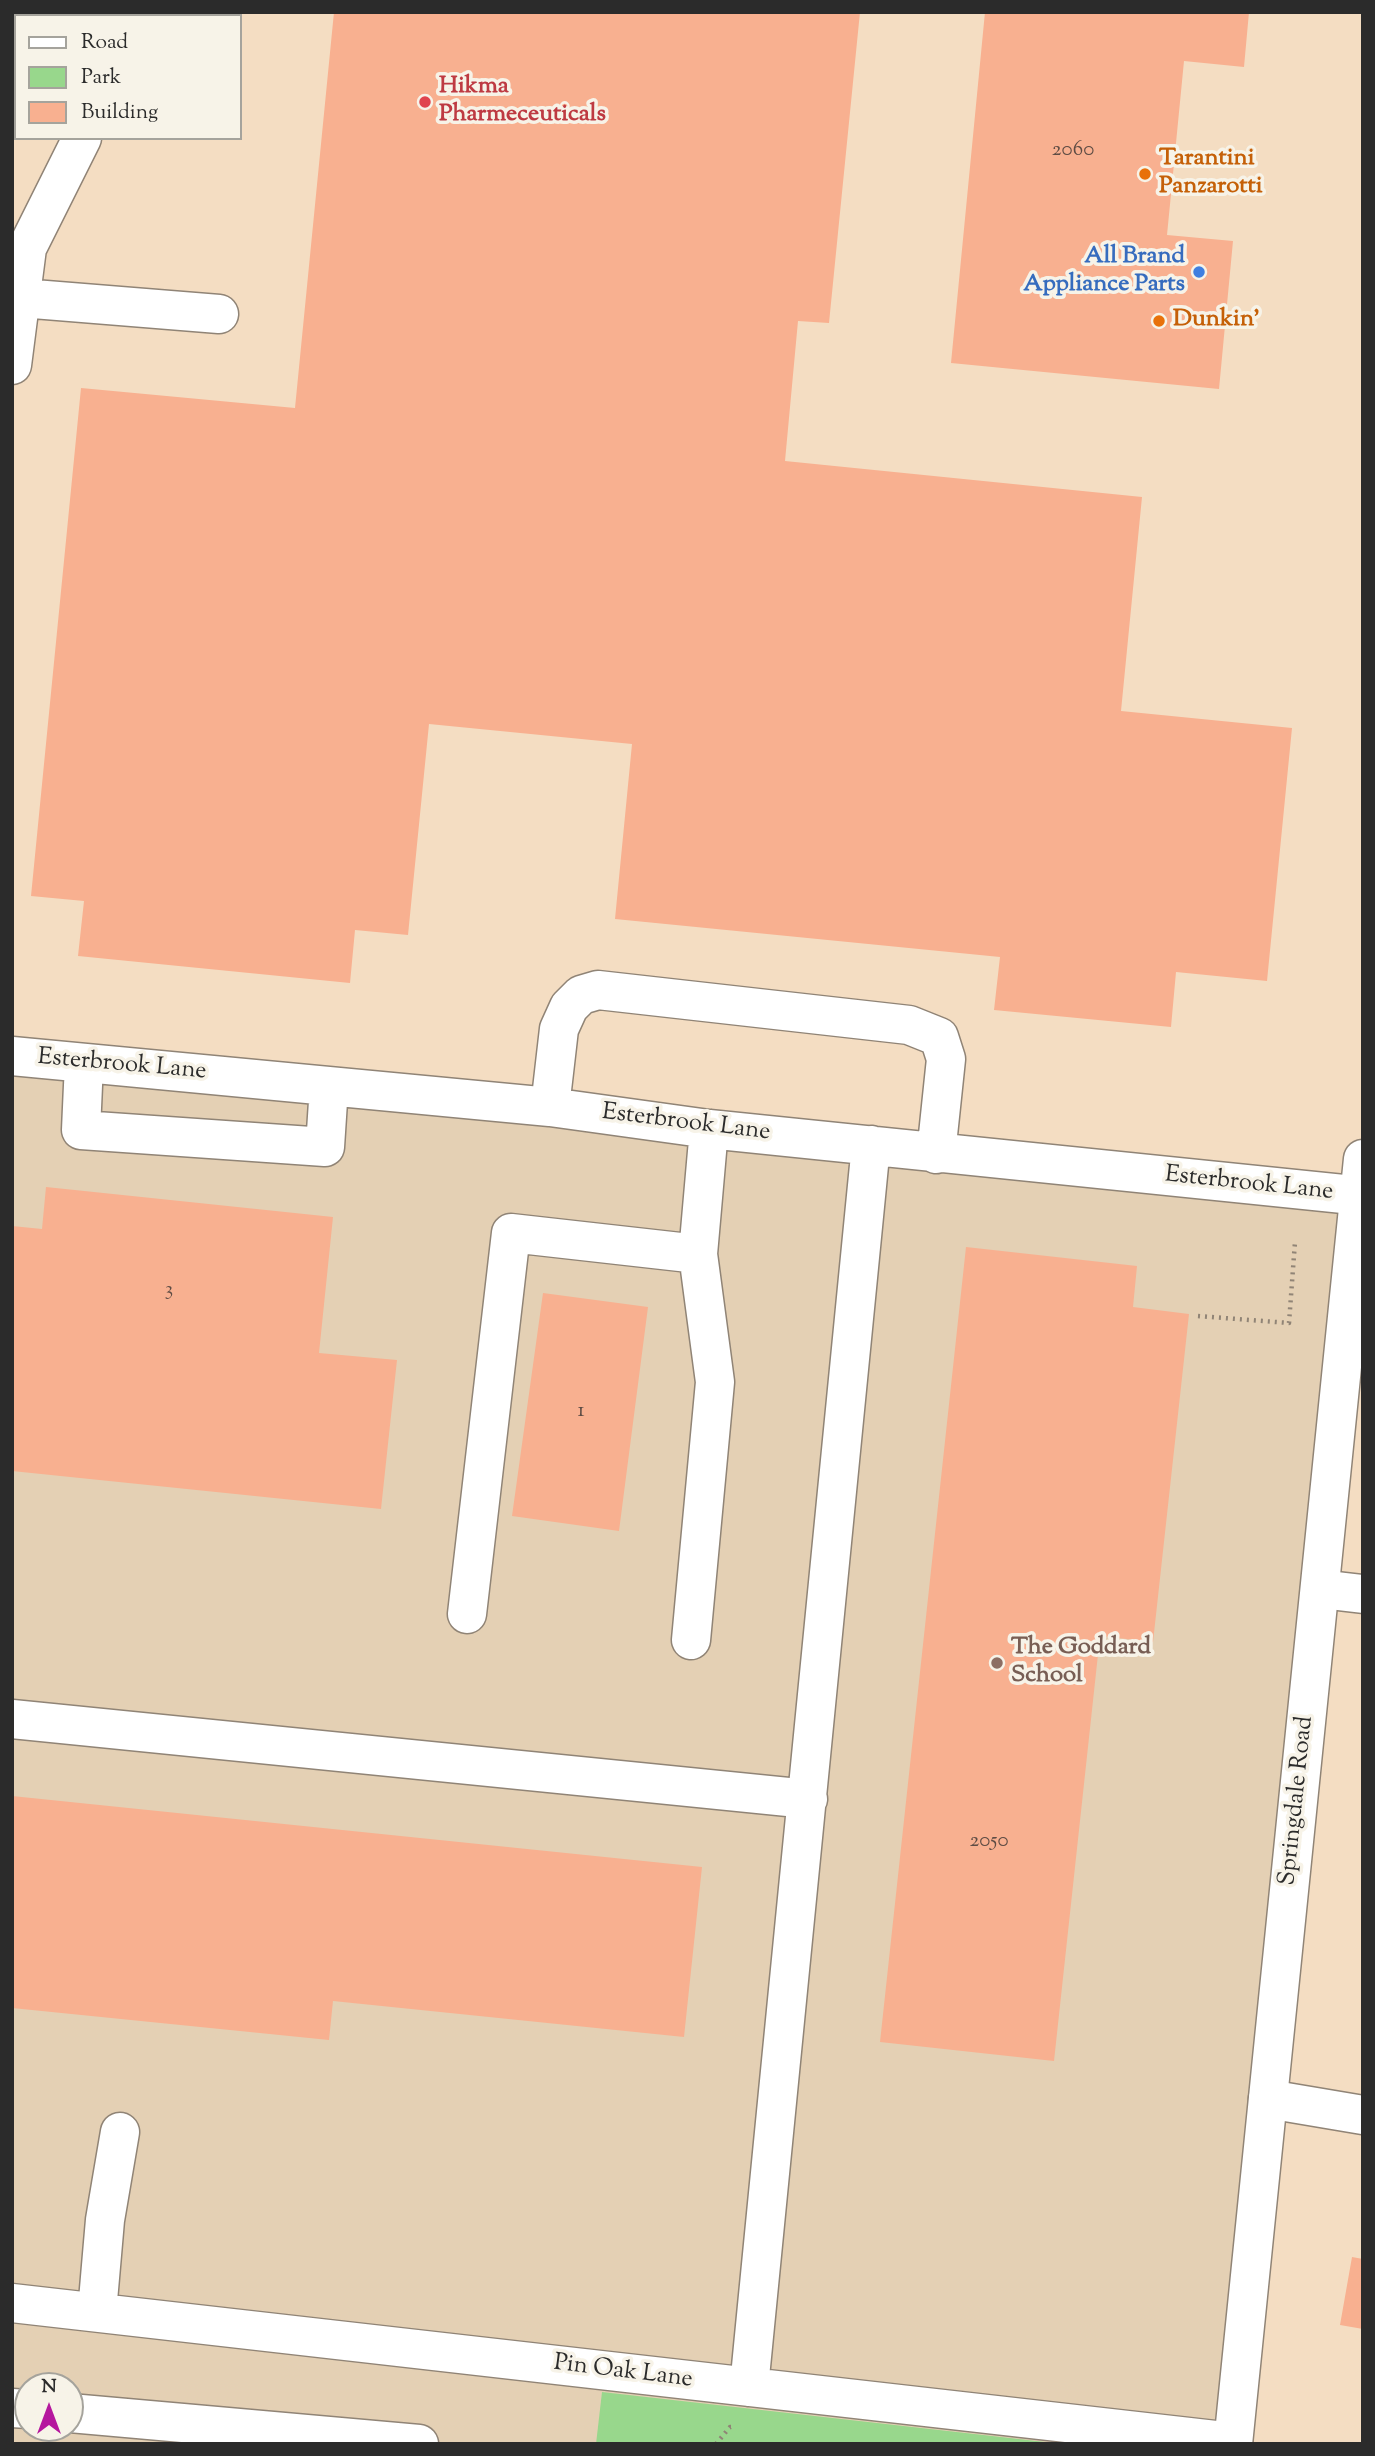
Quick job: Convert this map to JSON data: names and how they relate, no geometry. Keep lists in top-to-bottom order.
{
  "streets": {
    "street": ["Esterbrook Lane", "Springdale Road", "Pin Oak Lane"]
  },
  "crossings": [
    ["Esterbrook Lane", "Springdale Road"],
    ["Springdale Road", "Pin Oak Lane"]
  ],
  "places": [
    "Hikma Pharmeceuticals",
    "Tarantini Panzarotti",
    "All Brand Appliance Parts",
    "Dunkin'",
    "The Goddard School"
  ],
  "house_numbers": [
    "2060",
    "3",
    "1",
    "2050"
  ],
  "legend": ["Road", "Park", "Building"],
  "north": "top"
}
